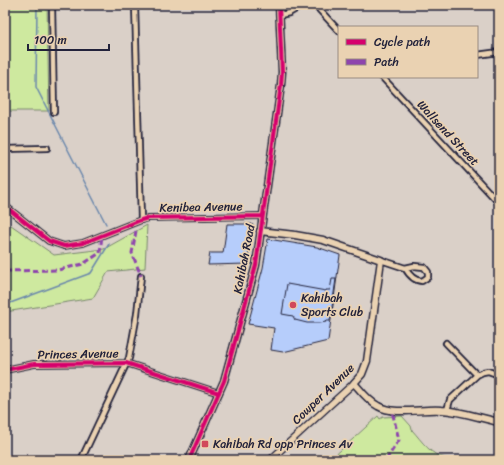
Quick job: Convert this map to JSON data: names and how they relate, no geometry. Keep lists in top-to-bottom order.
{
  "streets": {
    "main road": ["Kahibah Road", "Cowper Avenue"],
    "street": ["Wallsend Street", "Kenibea Avenue", "Princes Avenue"]
  },
  "crossings": [
    ["Kenibea Avenue", "Kahibah Road"],
    ["Kahibah Road", "Princes Avenue"]
  ],
  "places": {
    "other": ["Kahibah Sports Club"],
    "transit": ["Kahibah Rd opp Princes Av"]
  },
  "legend": ["Cycle path", "Path"],
  "scale_bar": "100 m"
}
